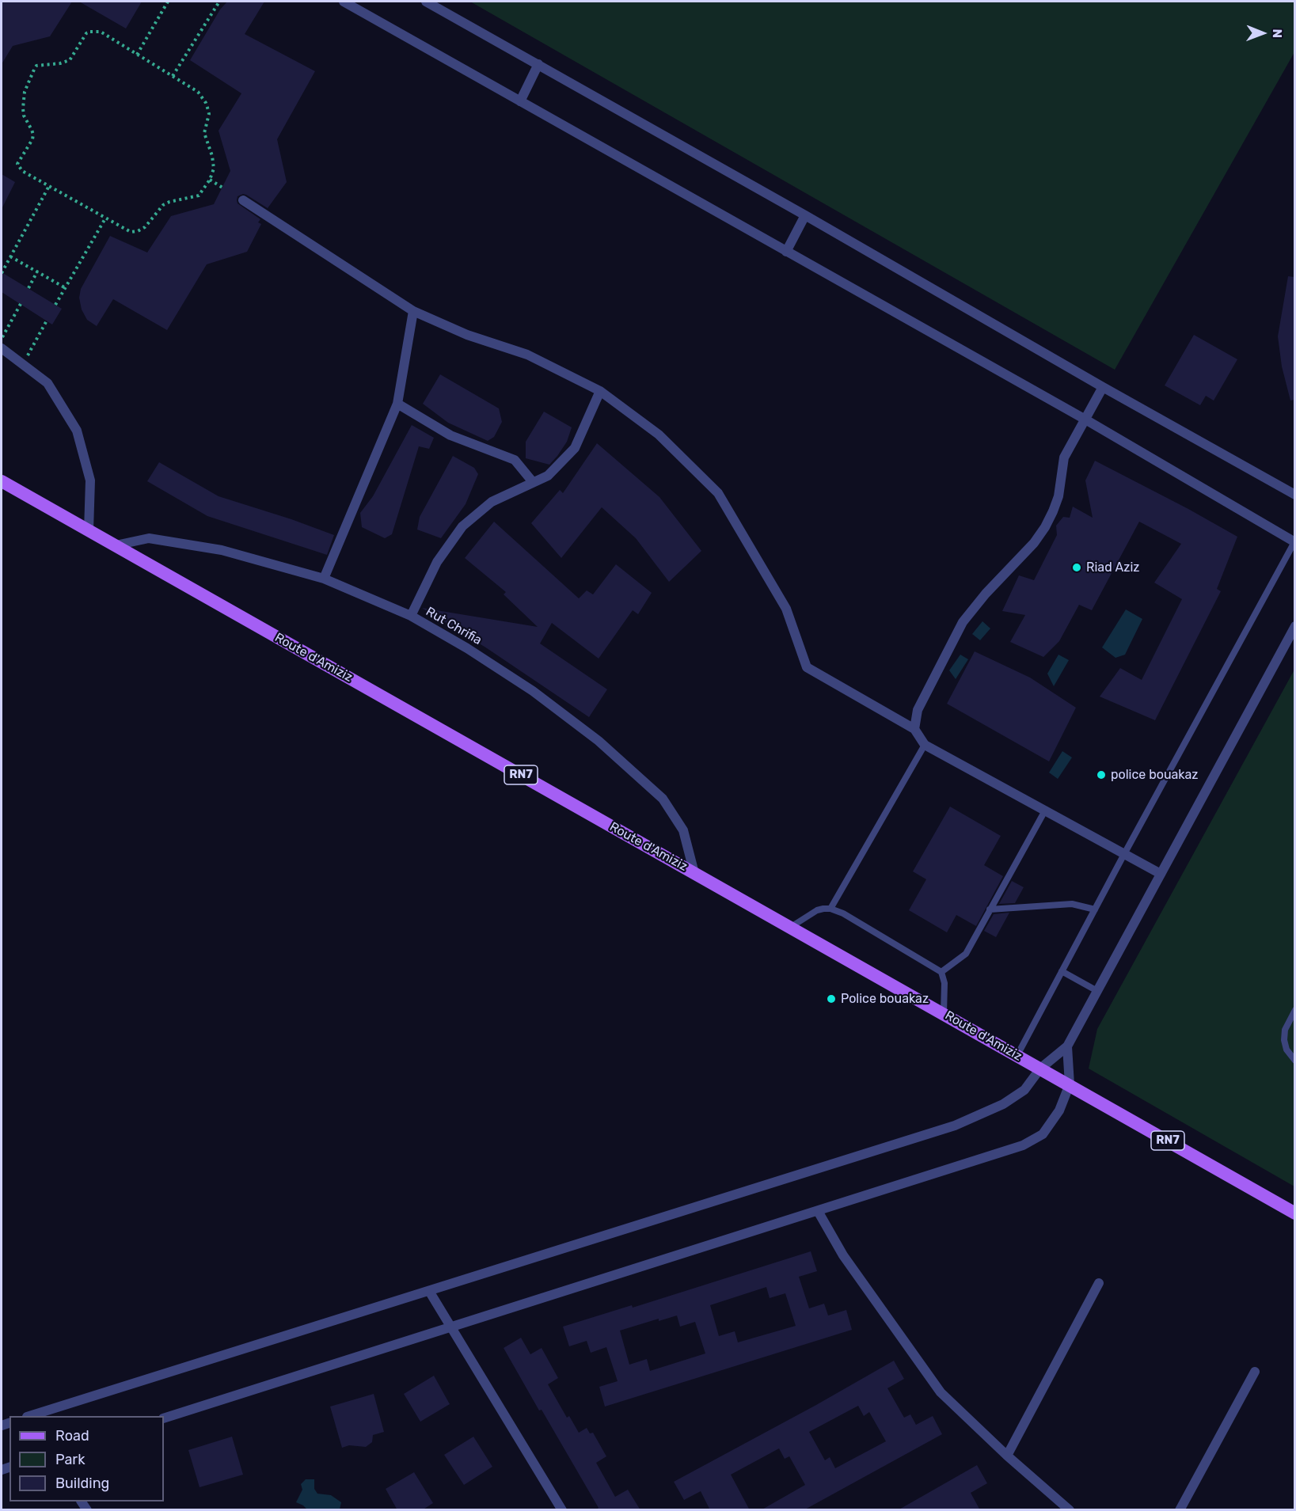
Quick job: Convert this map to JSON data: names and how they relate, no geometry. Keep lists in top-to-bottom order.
{
  "streets": {
    "main road": ["Route d'Amiziz", "RN7"],
    "street": ["Rut Chrifia"]
  },
  "crossings": [
    ["Rut Chrifia", "Route d'Amiziz"]
  ],
  "places": ["Riad Aziz", "police bouakaz", "Police bouakaz"],
  "legend": ["Road", "Park", "Building"],
  "north": "right"
}
